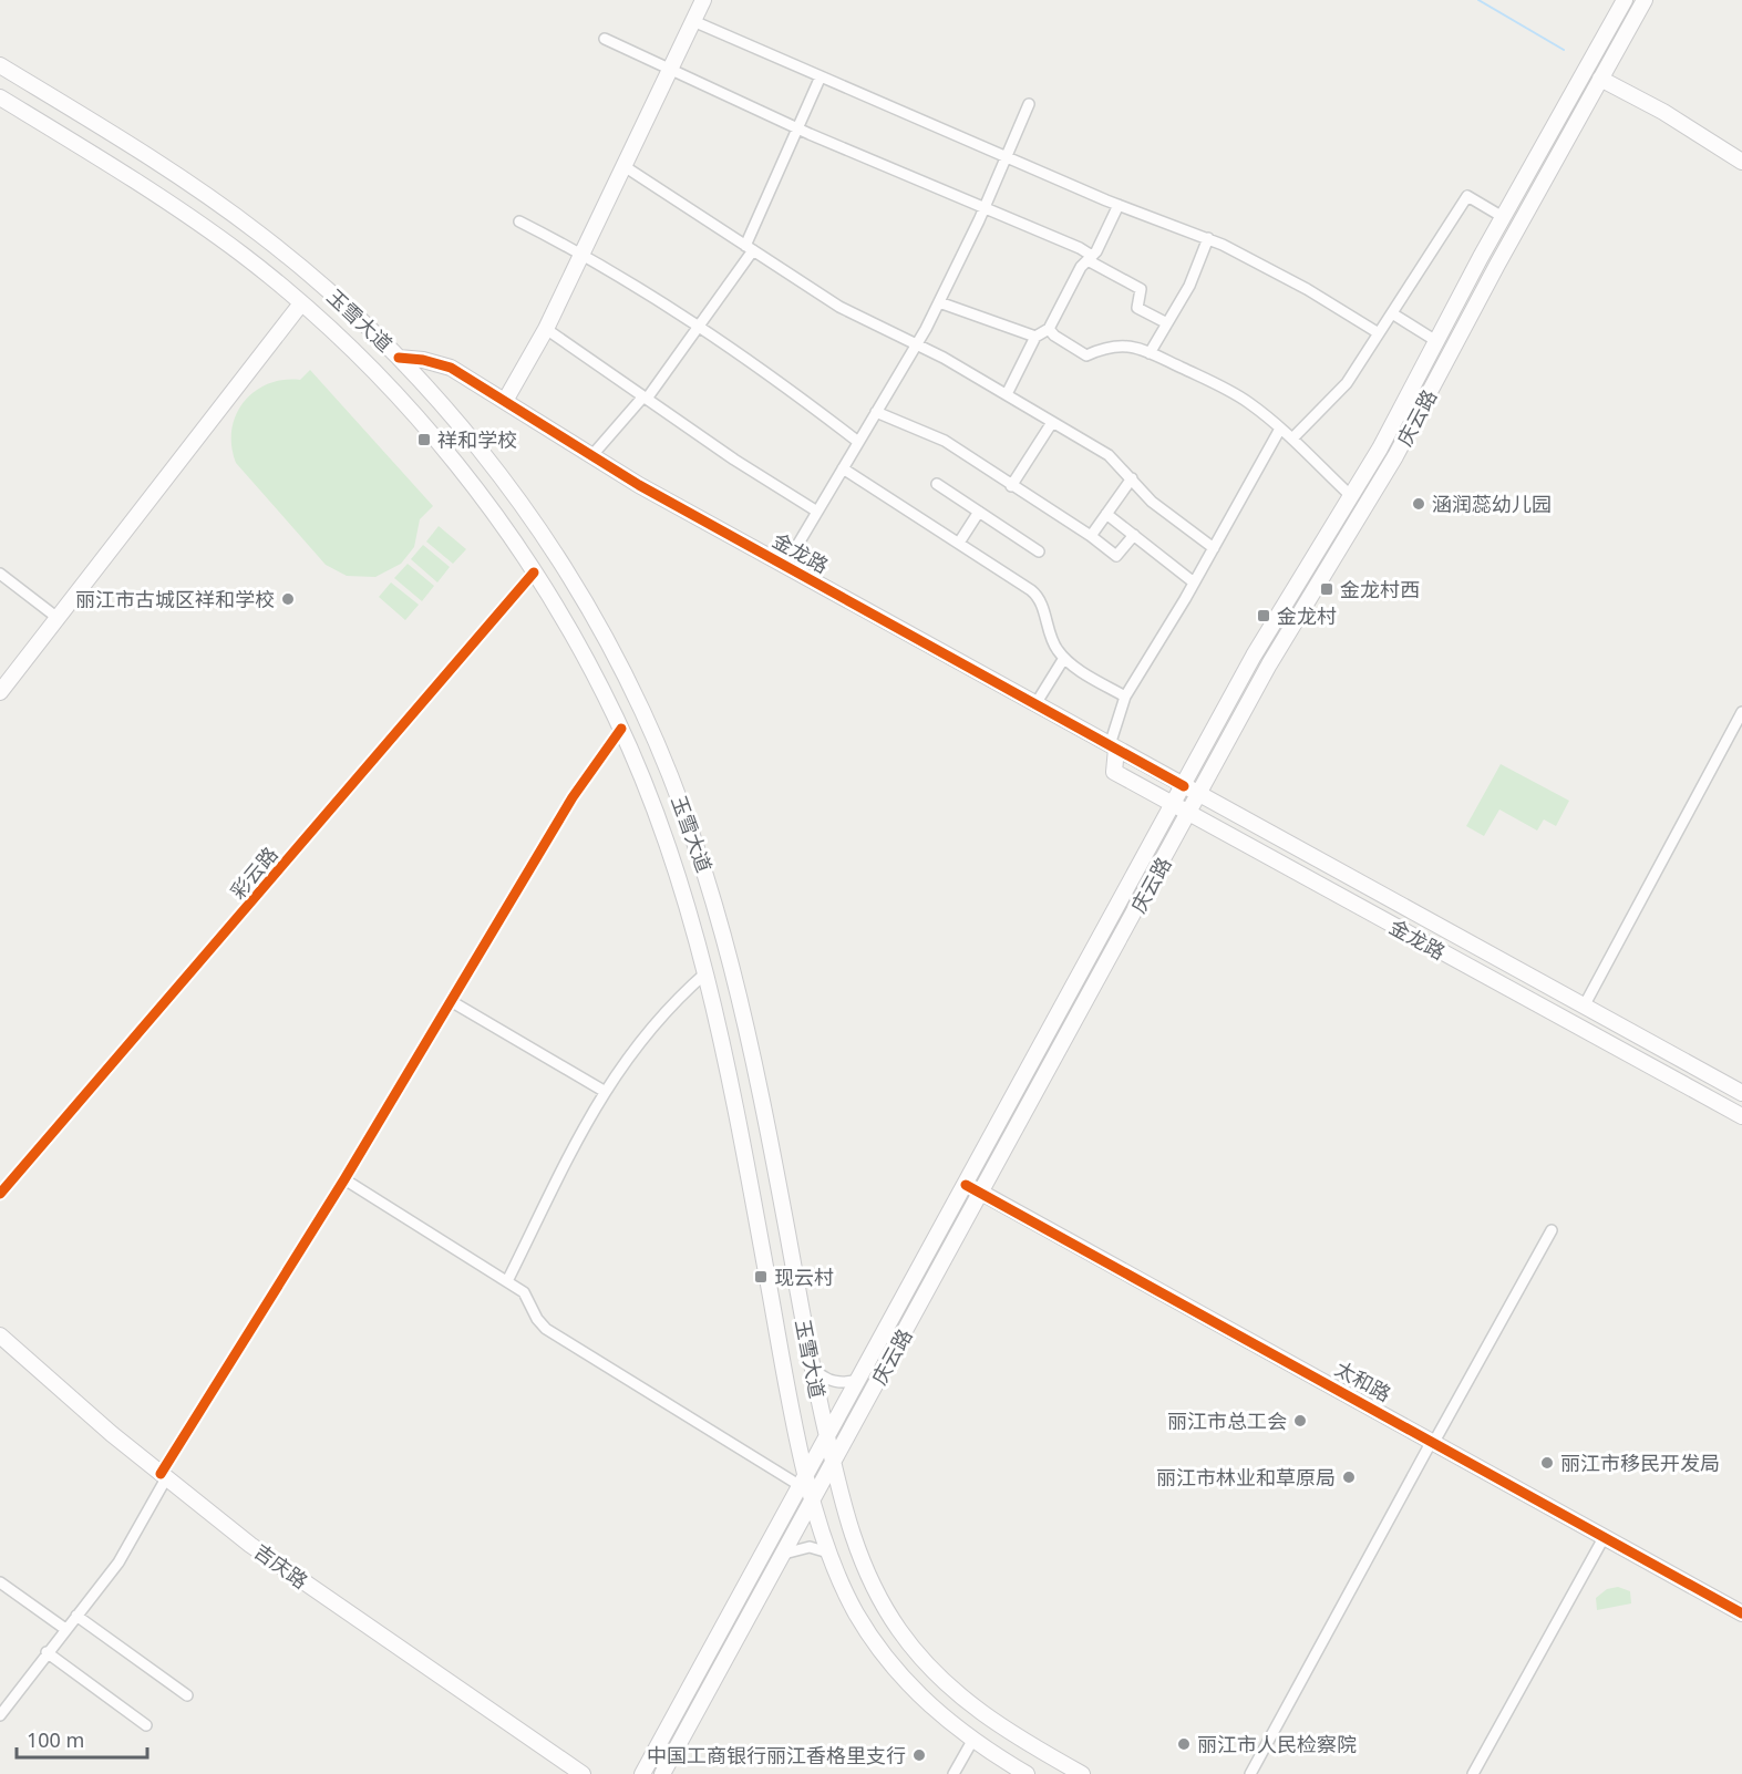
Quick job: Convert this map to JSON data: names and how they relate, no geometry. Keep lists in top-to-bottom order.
{
  "streets": {
    "main road": [
      "玉雪大道",
      "庆云路",
      "金龙路",
      "太和路",
      "吉庆路"
    ],
    "street": ["彩云路"]
  },
  "crossings": [
    ["玉雪大道", "庆云路"],
    ["玉雪大道", "金龙路"],
    ["玉雪大道", "彩云路"],
    ["庆云路", "金龙路"],
    ["庆云路", "太和路"]
  ],
  "places": {
    "transit": [
      "祥和学校",
      "金龙村西",
      "金龙村",
      "现云村"
    ],
    "other": [
      "涵润蕊幼儿园",
      "丽江市古城区祥和学校",
      "丽江市总工会",
      "丽江市移民开发局",
      "丽江市林业和草原局",
      "丽江市人民检察院",
      "中国工商银行丽江香格里支行"
    ]
  },
  "scale_bar": "100 m"
}
